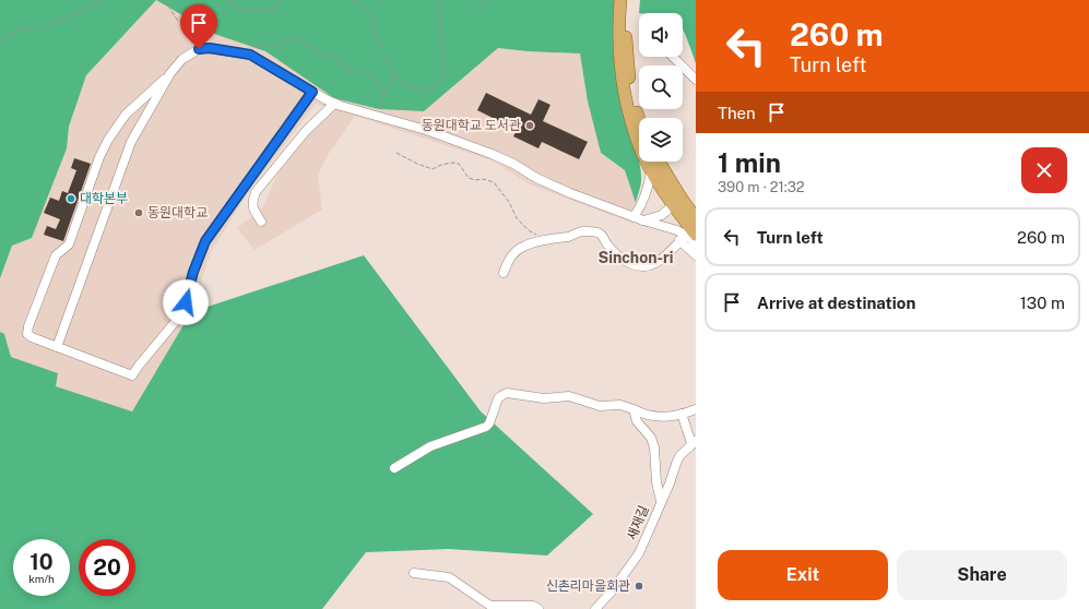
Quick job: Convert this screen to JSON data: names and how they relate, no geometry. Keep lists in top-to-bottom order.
{
  "streets": {
    "street": ["새재길"]
  },
  "districts": ["Sinchon-ri"],
  "places": [
    "동원대학교 도서관",
    "대학본부",
    "동원대학교",
    "신촌리마을회관"
  ],
  "page": {
    "turn": ["260 m", "Turn left"],
    "then": "Then",
    "heading": ["1 min", "390 m · 21:32"],
    "list": [
      {
        "name": "Turn left",
        "value": "260 m"
      },
      {
        "name": "Arrive at destination",
        "value": "130 m"
      }
    ],
    "speed": "10 km/h",
    "limit": "20",
    "buttons": ["Exit", "Share"]
  }
}
